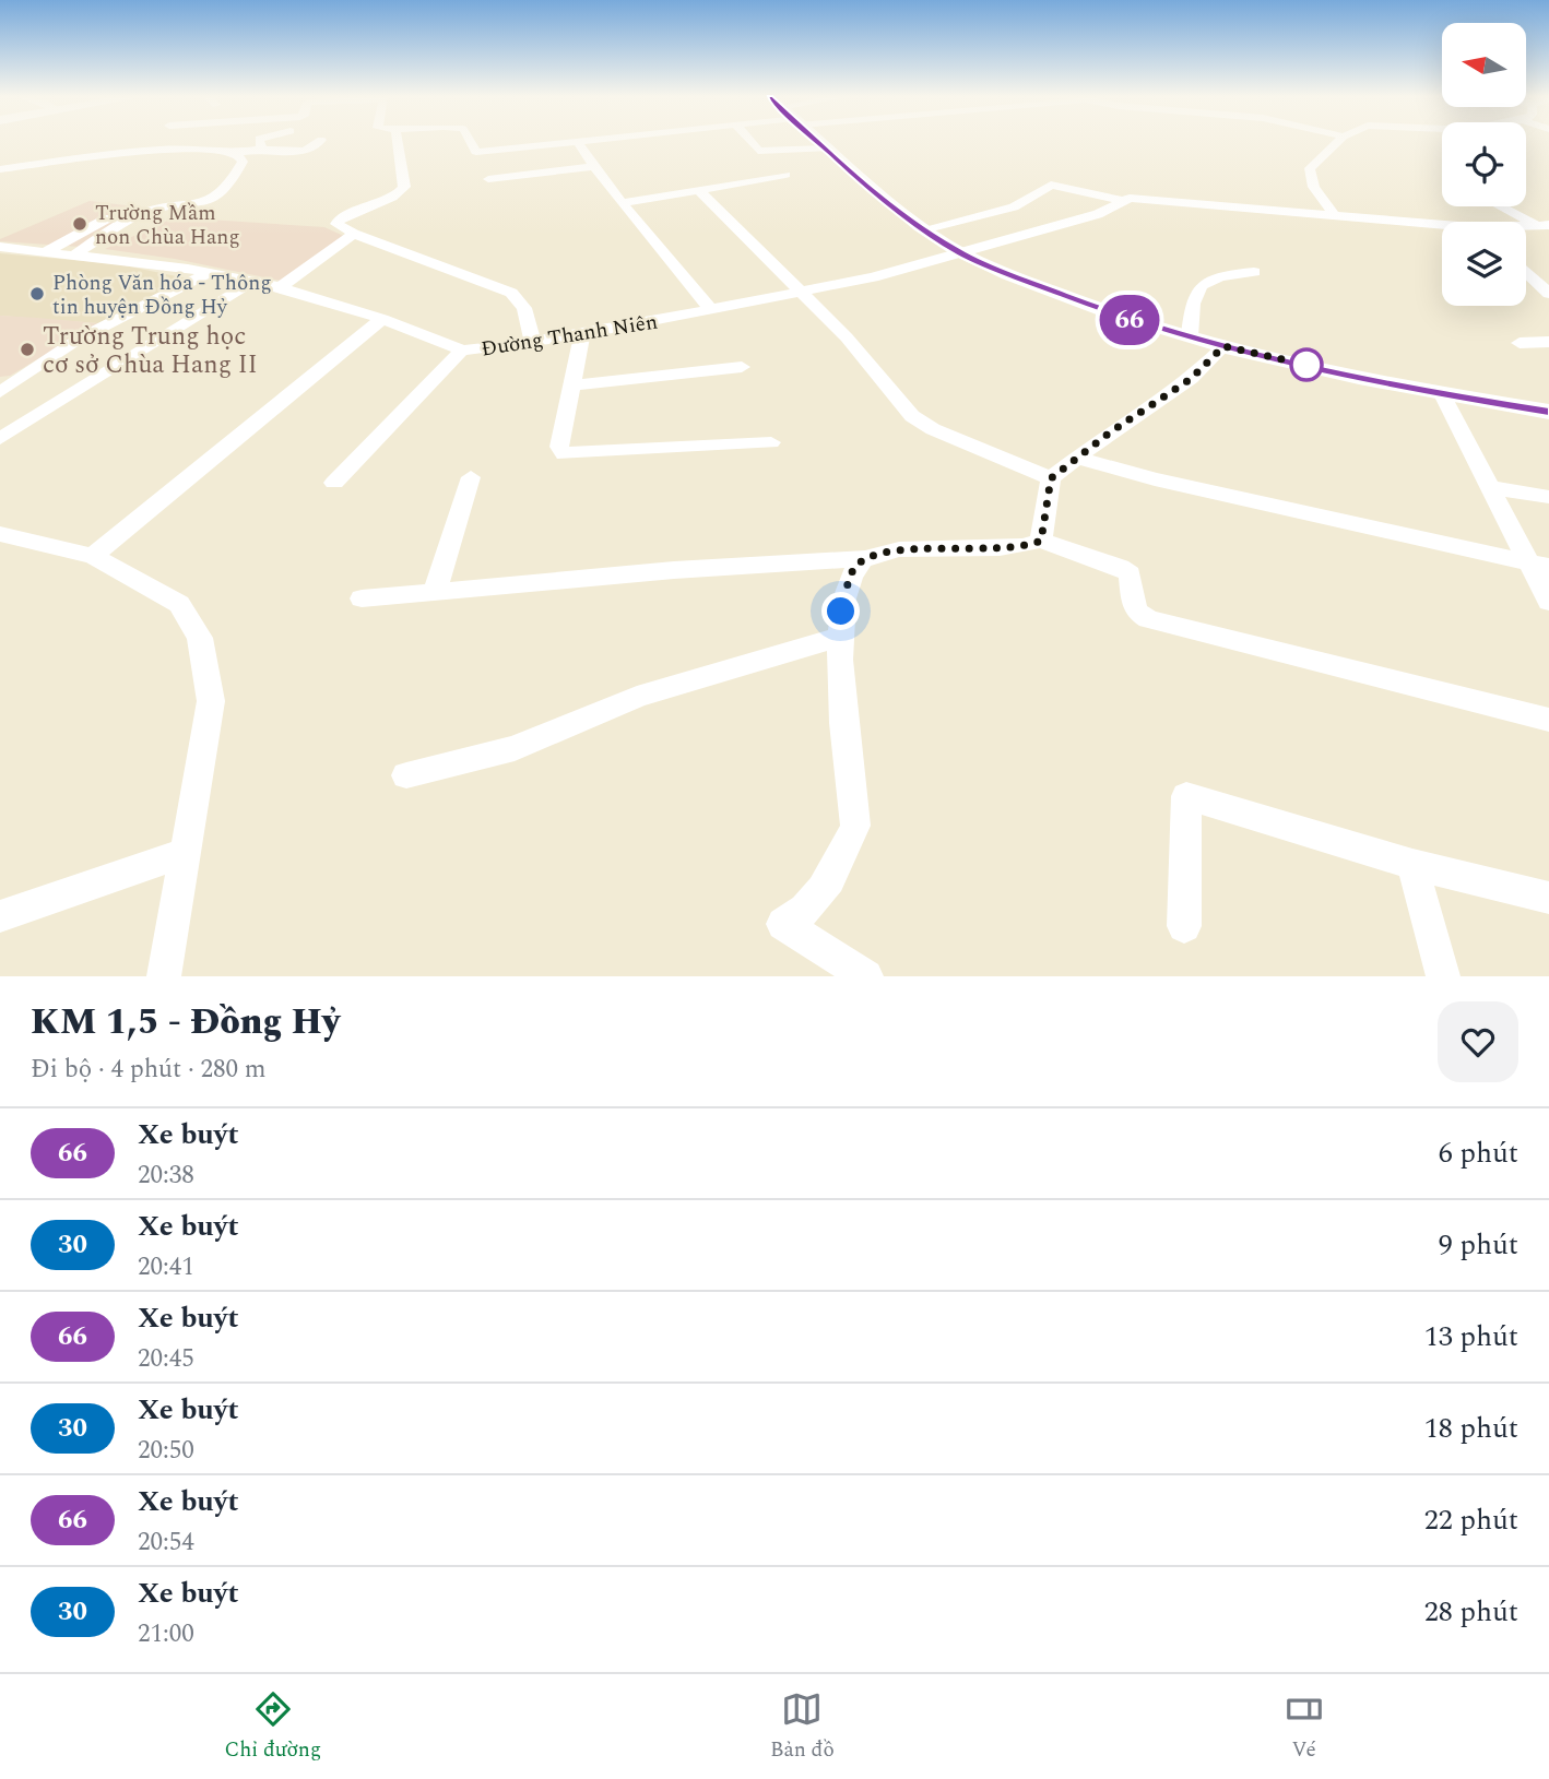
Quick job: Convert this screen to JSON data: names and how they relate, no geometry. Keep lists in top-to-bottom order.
{
  "streets": {
    "street": ["Đường Thanh Niên"]
  },
  "places": ["Trường Mầm non Chùa Hang", "Phòng Văn hóa - Thông tin huyện Đồng Hỷ", "Trường Trung học cơ sở Chùa Hang II"],
  "lines": ["bus line 66"],
  "north": "left",
  "page": {
    "on_map": "66",
    "heading": ["KM 1,5 - Đồng Hỷ", "Đi bộ · 4 phút · 280 m"],
    "list": [
      {
        "mark": "66",
        "name": "Xe buýt",
        "note": "20:38",
        "value": "6 phút"
      },
      {
        "mark": "30",
        "name": "Xe buýt",
        "note": "20:41",
        "value": "9 phút"
      },
      {
        "mark": "66",
        "name": "Xe buýt",
        "note": "20:45",
        "value": "13 phút"
      },
      {
        "mark": "30",
        "name": "Xe buýt",
        "note": "20:50",
        "value": "18 phút"
      },
      {
        "mark": "66",
        "name": "Xe buýt",
        "note": "20:54",
        "value": "22 phút"
      },
      {
        "mark": "30",
        "name": "Xe buýt",
        "note": "21:00",
        "value": "28 phút"
      }
    ],
    "tabs": ["Chỉ đường", "Bản đồ", "Vé"]
  }
}
